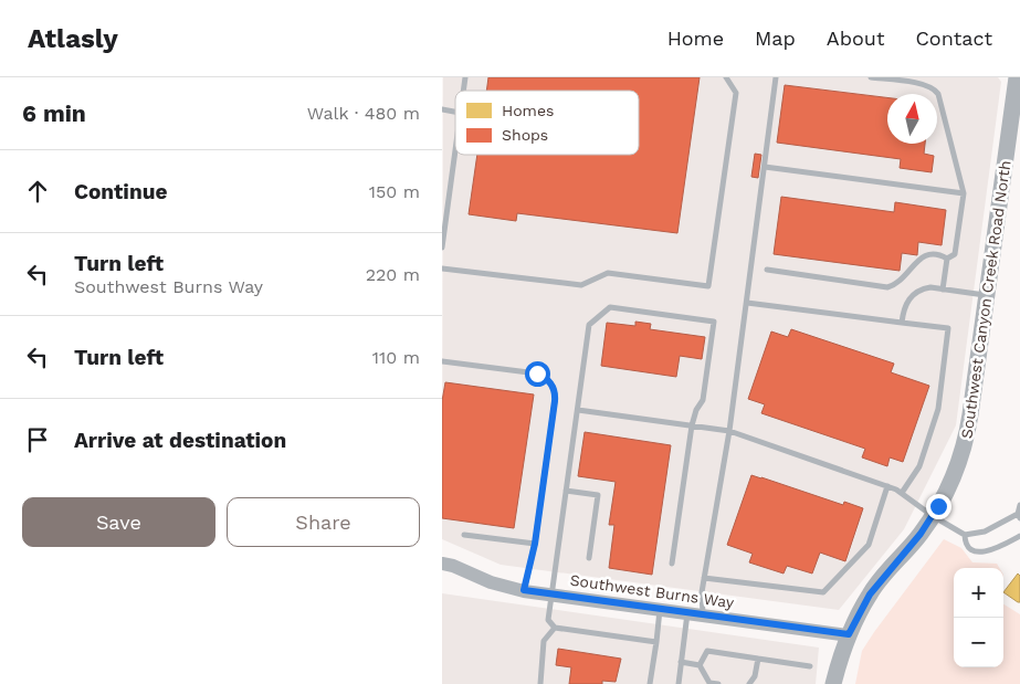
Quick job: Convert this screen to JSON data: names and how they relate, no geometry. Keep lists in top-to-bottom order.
{
  "streets": {
    "main road": ["Southwest Canyon Creek Road North"],
    "street": ["Southwest Burns Way"]
  },
  "crossings": [
    ["Southwest Canyon Creek Road North", "Southwest Burns Way"]
  ],
  "legend": ["Homes", "Shops"],
  "north": "top",
  "page": {
    "header": "Atlasly",
    "nav": [
      "Home",
      "Map",
      "About",
      "Contact"
    ],
    "heading": ["6 min", "Walk · 480 m"],
    "list": [
      ["Continue", "150 m"],
      ["Turn left", "Southwest Burns Way", "220 m"],
      ["Turn left", "110 m"],
      "Arrive at destination"
    ],
    "buttons": ["Save", "Share"],
    "map_buttons": ["+", "−"]
  }
}
